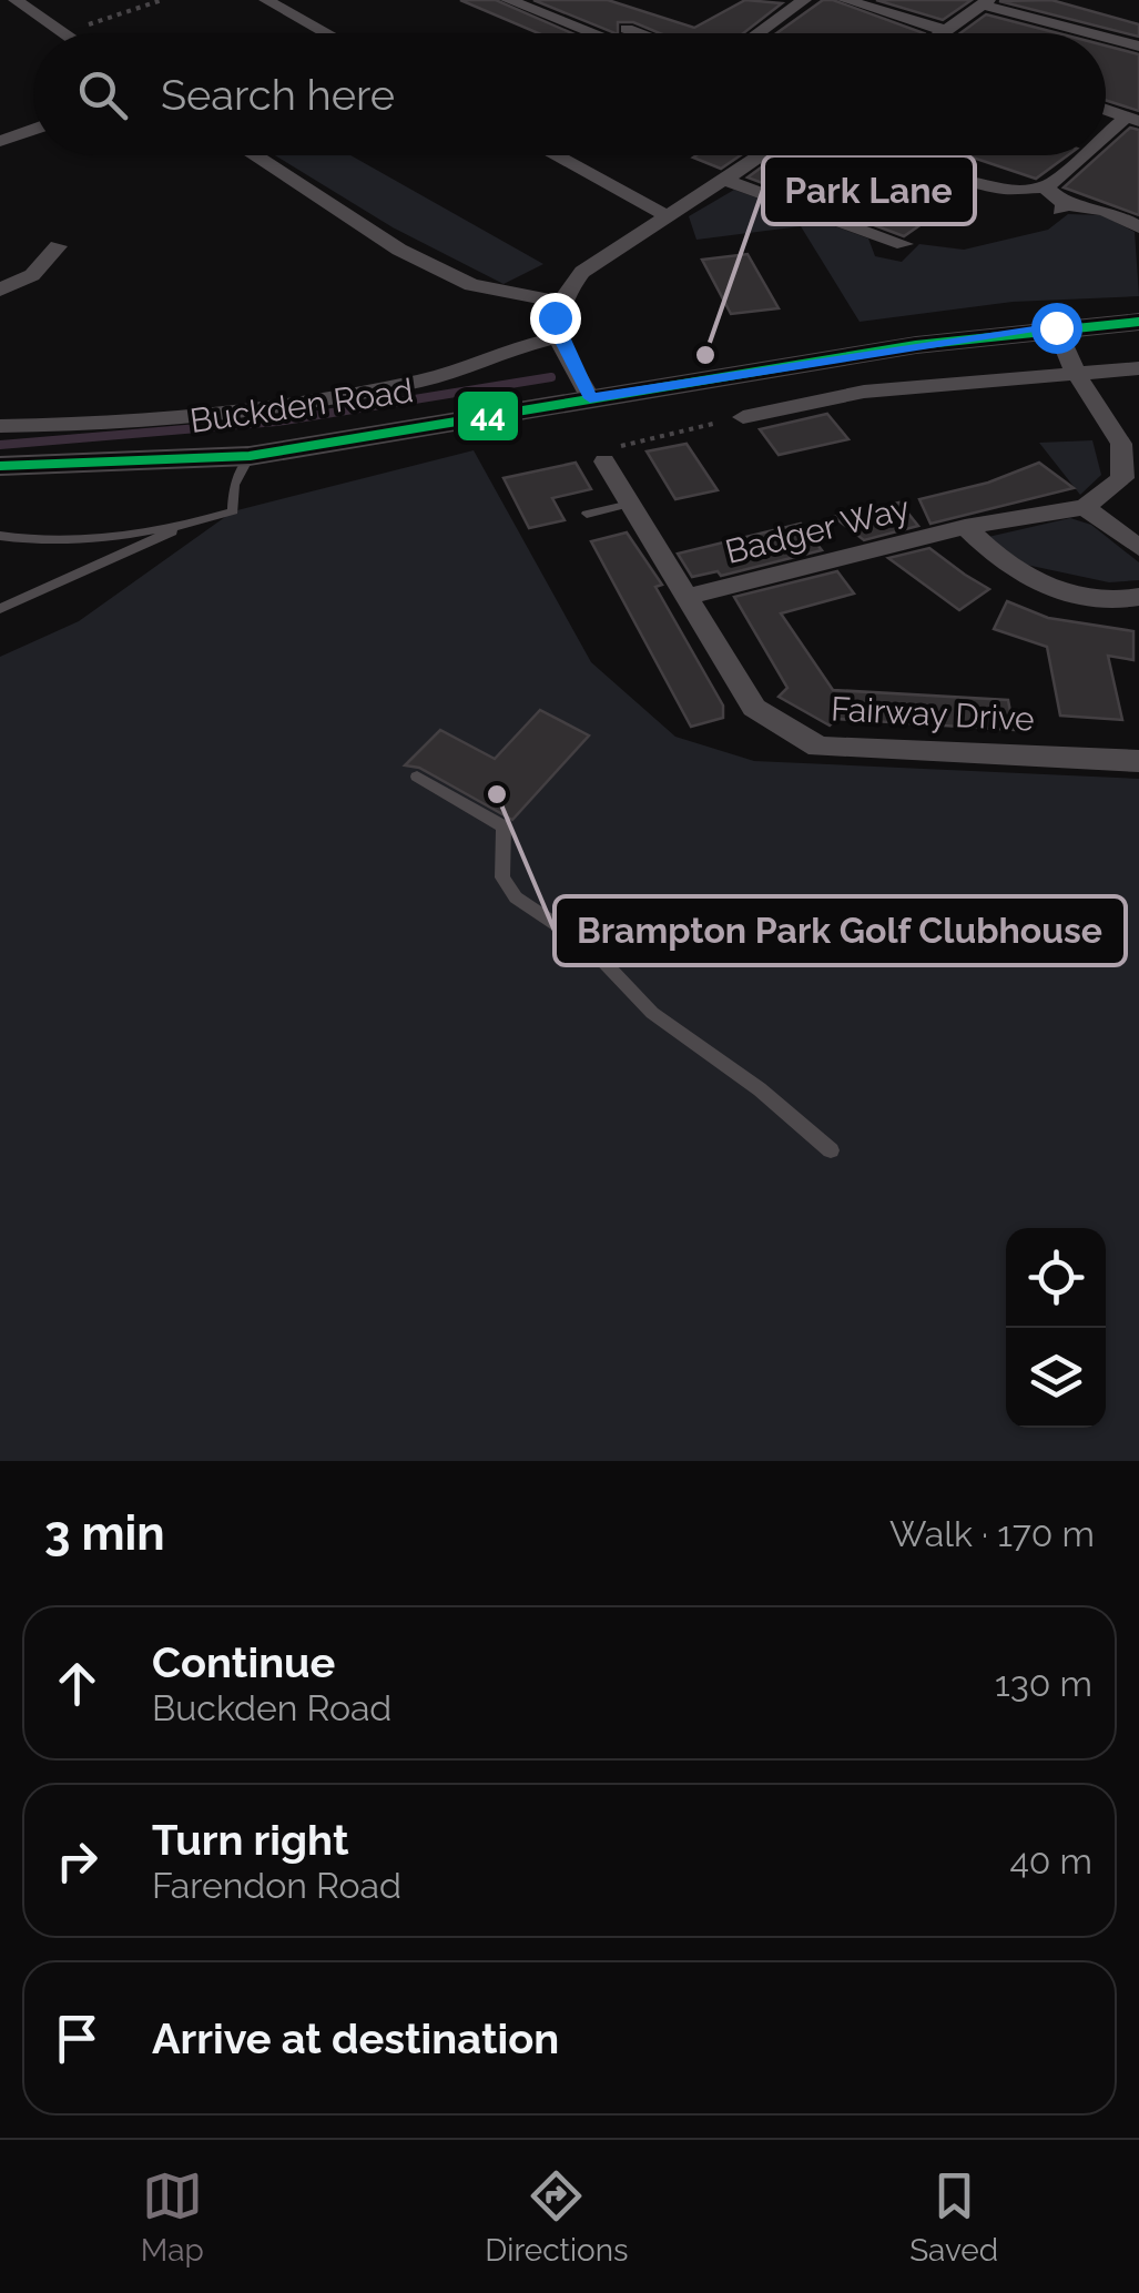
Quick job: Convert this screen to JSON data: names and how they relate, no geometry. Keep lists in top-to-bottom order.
{
  "streets": {
    "main road": ["Buckden Road"],
    "street": ["Badger Way", "Fairway Drive"]
  },
  "crossings": [
    ["Badger Way", "Fairway Drive"]
  ],
  "places": ["Park Lane", "Brampton Park Golf Clubhouse"],
  "lines": ["transit line 44"],
  "page": {
    "search": "Search here",
    "heading": ["3 min", "Walk · 170 m"],
    "list": [
      ["Continue", "Buckden Road", "130 m"],
      ["Turn right", "Farendon Road", "40 m"],
      "Arrive at destination"
    ],
    "nav": ["Map", "Directions", "Saved"]
  }
}
